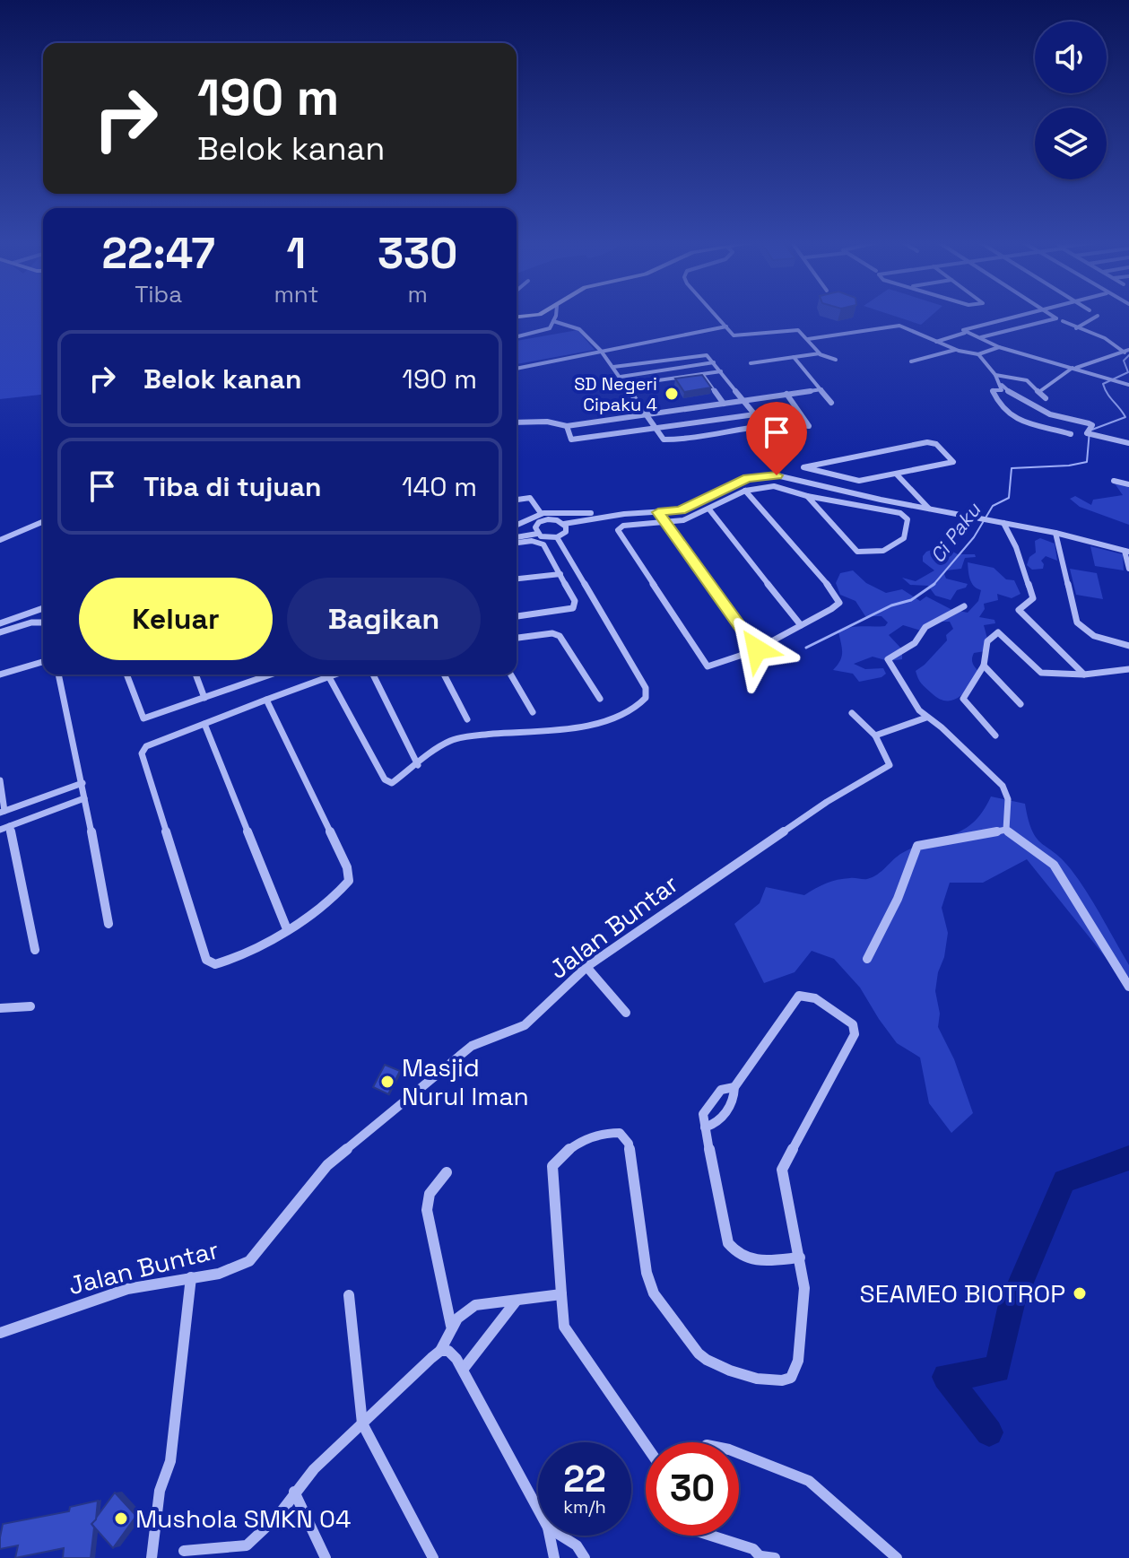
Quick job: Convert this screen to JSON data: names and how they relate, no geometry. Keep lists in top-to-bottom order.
{
  "streets": {
    "street": ["Jalan Buntar"]
  },
  "water": ["Ci Paku"],
  "places": [
    "SD Negeri Cipaku 4",
    "Masjid Nurul Iman",
    "SEAMEO BIOTROP",
    "Mushola SMKN 04"
  ],
  "page": {
    "turn": ["190 m", "Belok kanan"],
    "eta": [
      "22:47",
      "Tiba",
      "1",
      "mnt",
      "330",
      "m"
    ],
    "list": [
      {
        "name": "Belok kanan",
        "value": "190 m"
      },
      {
        "name": "Tiba di tujuan",
        "value": "140 m"
      }
    ],
    "buttons": ["Keluar", "Bagikan"],
    "speed": "22 km/h",
    "limit": "30"
  }
}
